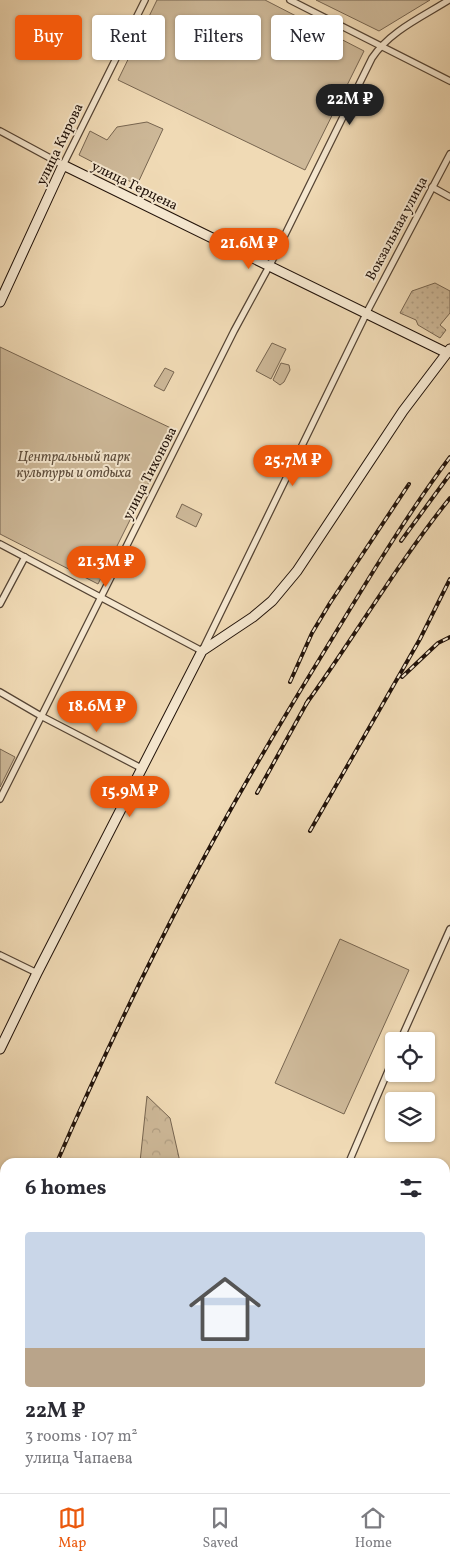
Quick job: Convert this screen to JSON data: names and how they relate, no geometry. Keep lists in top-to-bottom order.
{
  "streets": {
    "main road": ["улица Кирова", "улица Герцена"],
    "street": ["Вокзальная улица", "улица Тихонова"]
  },
  "crossings": [
    ["улица Кирова", "улица Герцена"],
    ["улица Герцена", "Вокзальная улица"],
    ["улица Герцена", "улица Тихонова"]
  ],
  "parks": ["Центральный парк культуры и отдыха"],
  "page": {
    "chip": [
      "Buy",
      "Rent",
      "Filters",
      "New"
    ],
    "price": [
      "22M ₽",
      "21.6M ₽",
      "25.7M ₽",
      "21.3M ₽",
      "18.6M ₽",
      "15.9M ₽"
    ],
    "heading": "6 homes",
    "list": [
      {
        "name": "22M ₽",
        "note": "3 rooms · 107 m² · улица Чапаева"
      }
    ],
    "tabs": ["Map", "Saved", "Home"]
  }
}
